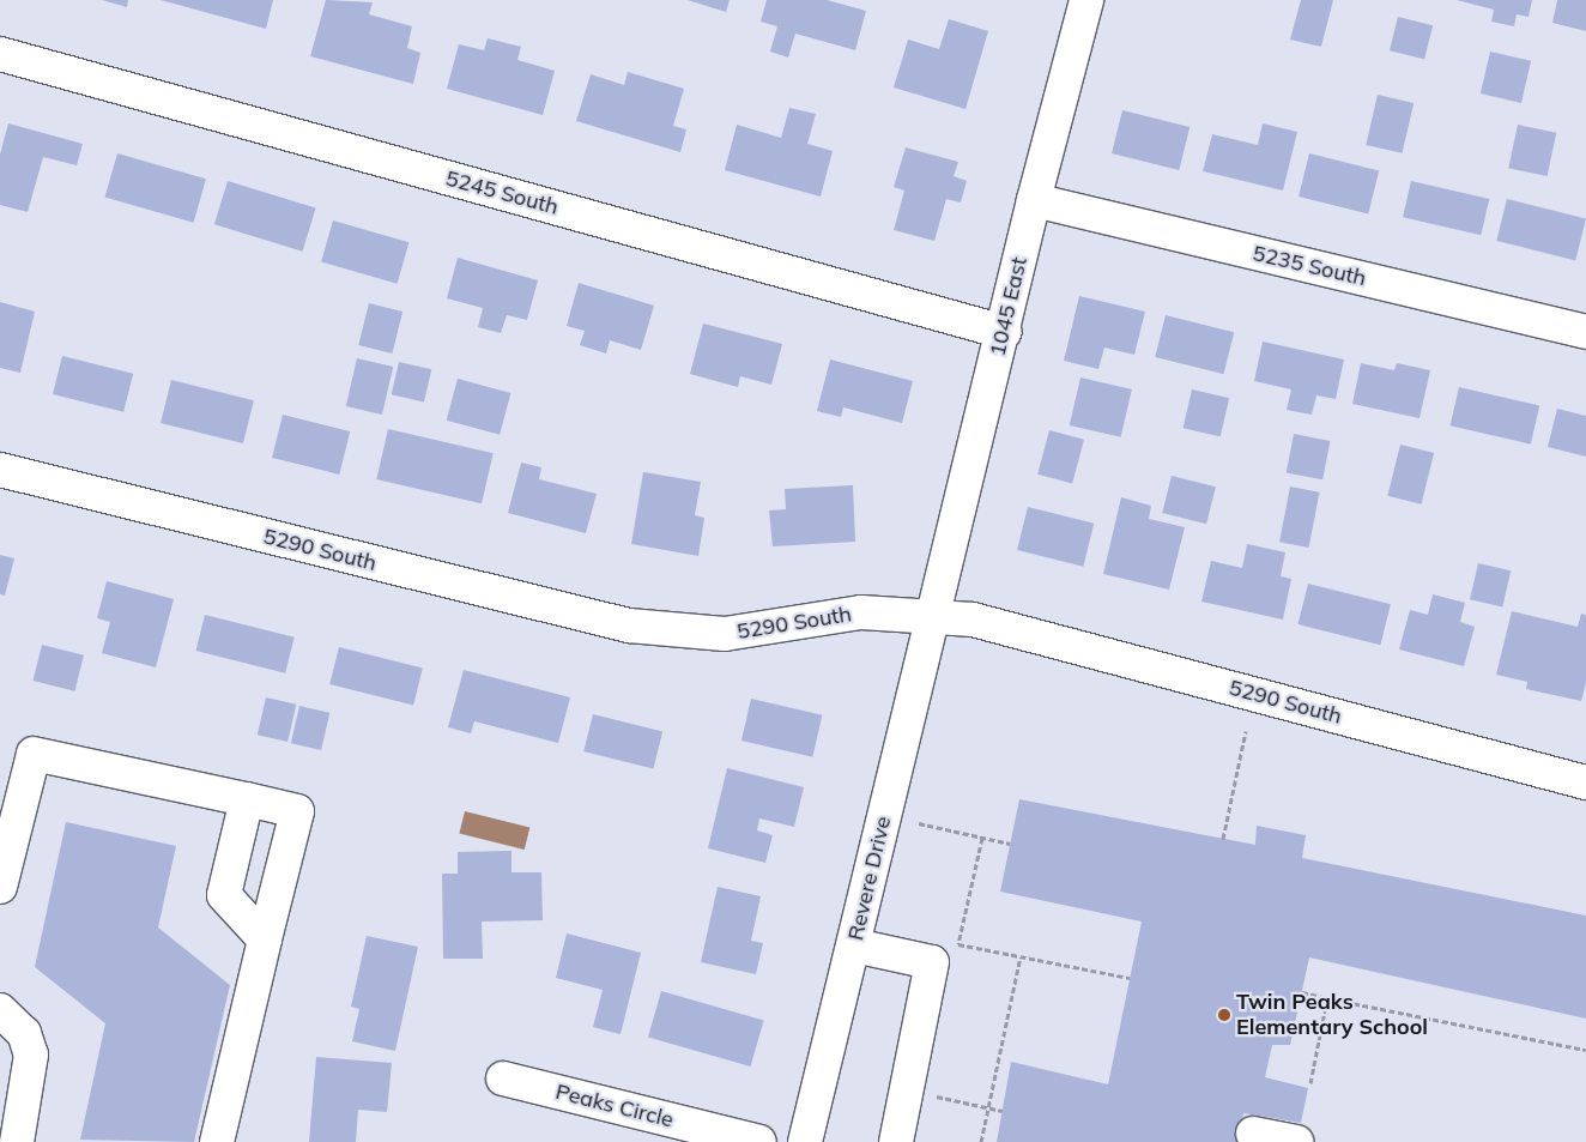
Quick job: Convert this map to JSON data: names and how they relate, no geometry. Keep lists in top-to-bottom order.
{
  "streets": {
    "street": [
      "5245 South",
      "5235 South",
      "1045 East",
      "5290 South",
      "Revere Drive",
      "Peaks Circle"
    ]
  },
  "crossings": [
    ["5245 South", "1045 East"],
    ["5235 South", "1045 East"],
    ["1045 East", "5290 South"],
    ["1045 East", "Revere Drive"],
    ["5290 South", "Revere Drive"]
  ],
  "places": ["Twin Peaks Elementary School"]
}
